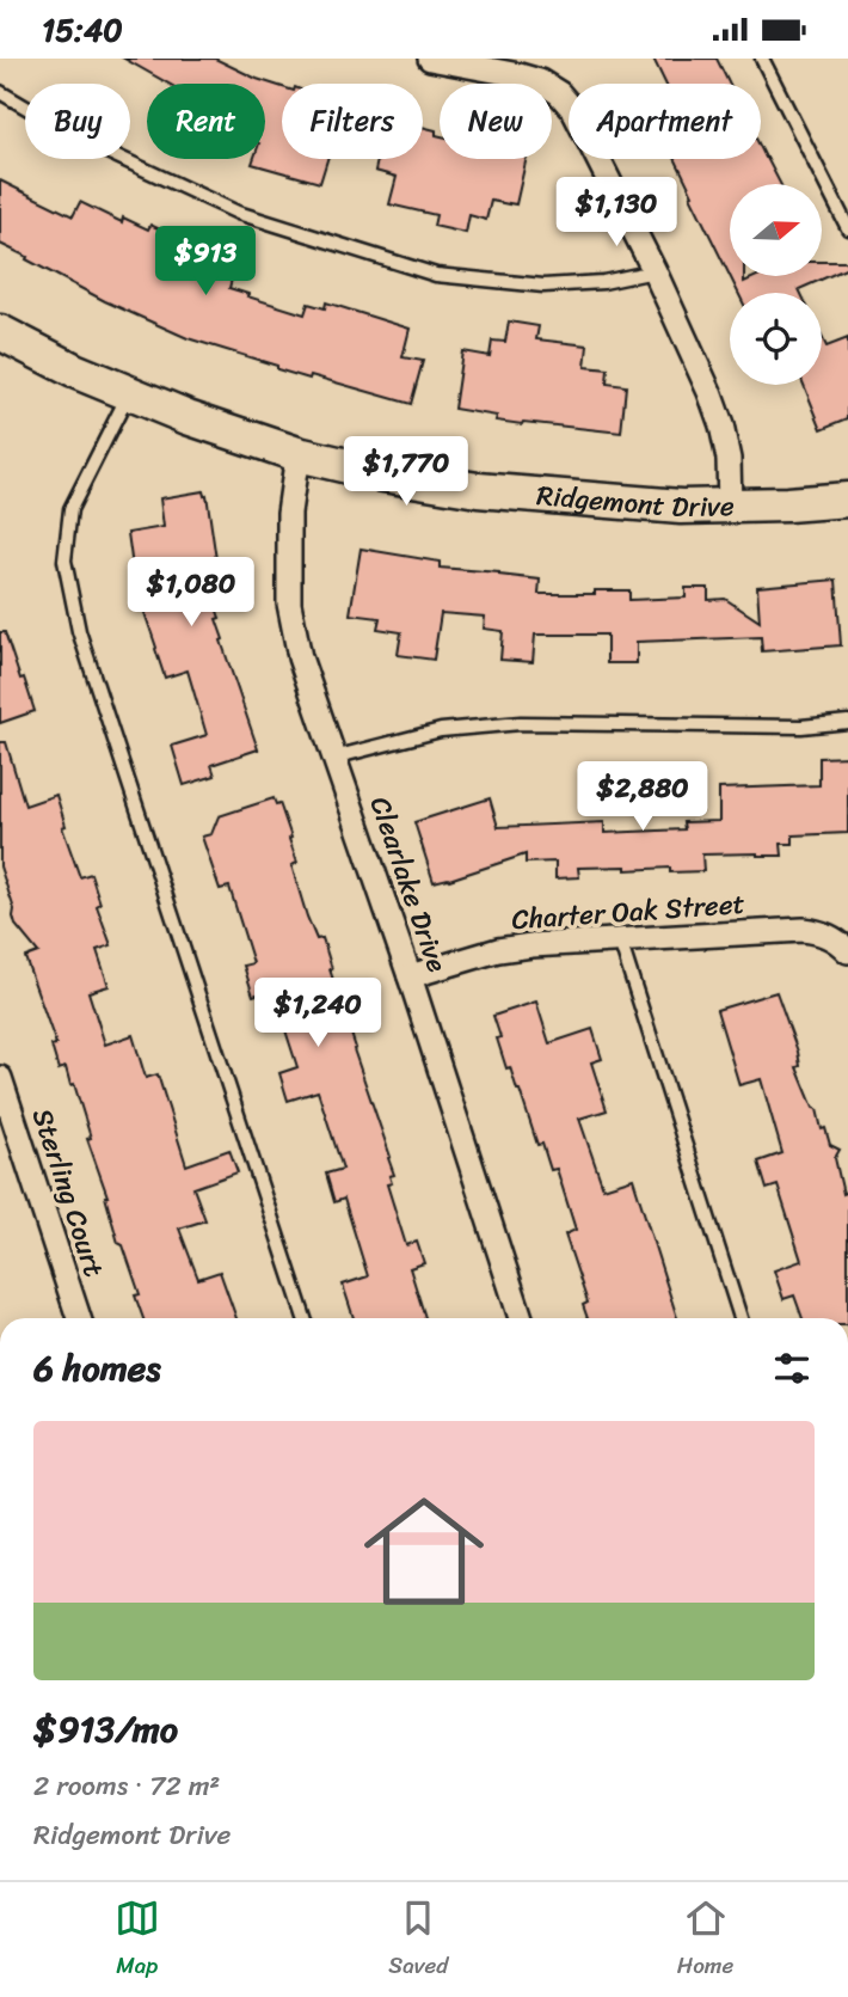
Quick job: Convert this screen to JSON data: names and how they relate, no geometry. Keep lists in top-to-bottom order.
{
  "streets": {
    "street": [
      "Ridgemont Drive",
      "Clearlake Drive",
      "Charter Oak Street",
      "Sterling Court"
    ]
  },
  "crossings": [
    ["Ridgemont Drive", "Clearlake Drive"],
    ["Clearlake Drive", "Charter Oak Street"]
  ],
  "north": "right",
  "page": {
    "status": "15:40",
    "chip": [
      "Buy",
      "Rent",
      "Filters",
      "New",
      "Apartment"
    ],
    "price": [
      "$1,130",
      "$913",
      "$1,770",
      "$1,080",
      "$2,880",
      "$1,240"
    ],
    "heading": "6 homes",
    "list": [
      {
        "name": "$913/mo",
        "note": "2 rooms · 72 m² · Ridgemont Drive"
      }
    ],
    "tabs": ["Map", "Saved", "Home"]
  }
}
